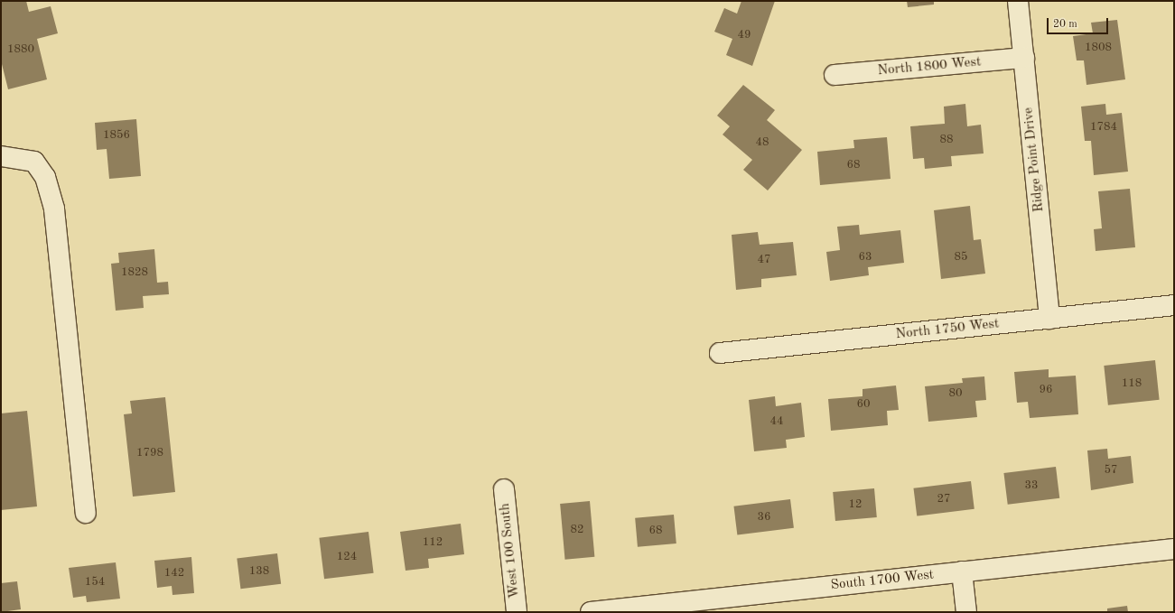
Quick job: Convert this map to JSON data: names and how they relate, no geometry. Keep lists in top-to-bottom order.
{
  "streets": {
    "street": [
      "North 1800 West",
      "Ridge Point Drive",
      "North 1750 West",
      "West 100 South",
      "South 1700 West"
    ]
  },
  "crossings": [
    ["North 1800 West", "Ridge Point Drive"],
    ["Ridge Point Drive", "North 1750 West"]
  ],
  "house_numbers": [
    "49",
    "1808",
    "1880",
    "1784",
    "1856",
    "88",
    "48",
    "68",
    "63",
    "85",
    "47",
    "1828",
    "118",
    "96",
    "80",
    "60",
    "44",
    "1798",
    "57",
    "33",
    "27",
    "12",
    "36",
    "82",
    "68",
    "112",
    "124",
    "138",
    "142",
    "154"
  ],
  "scale_bar": "20 m"
}
